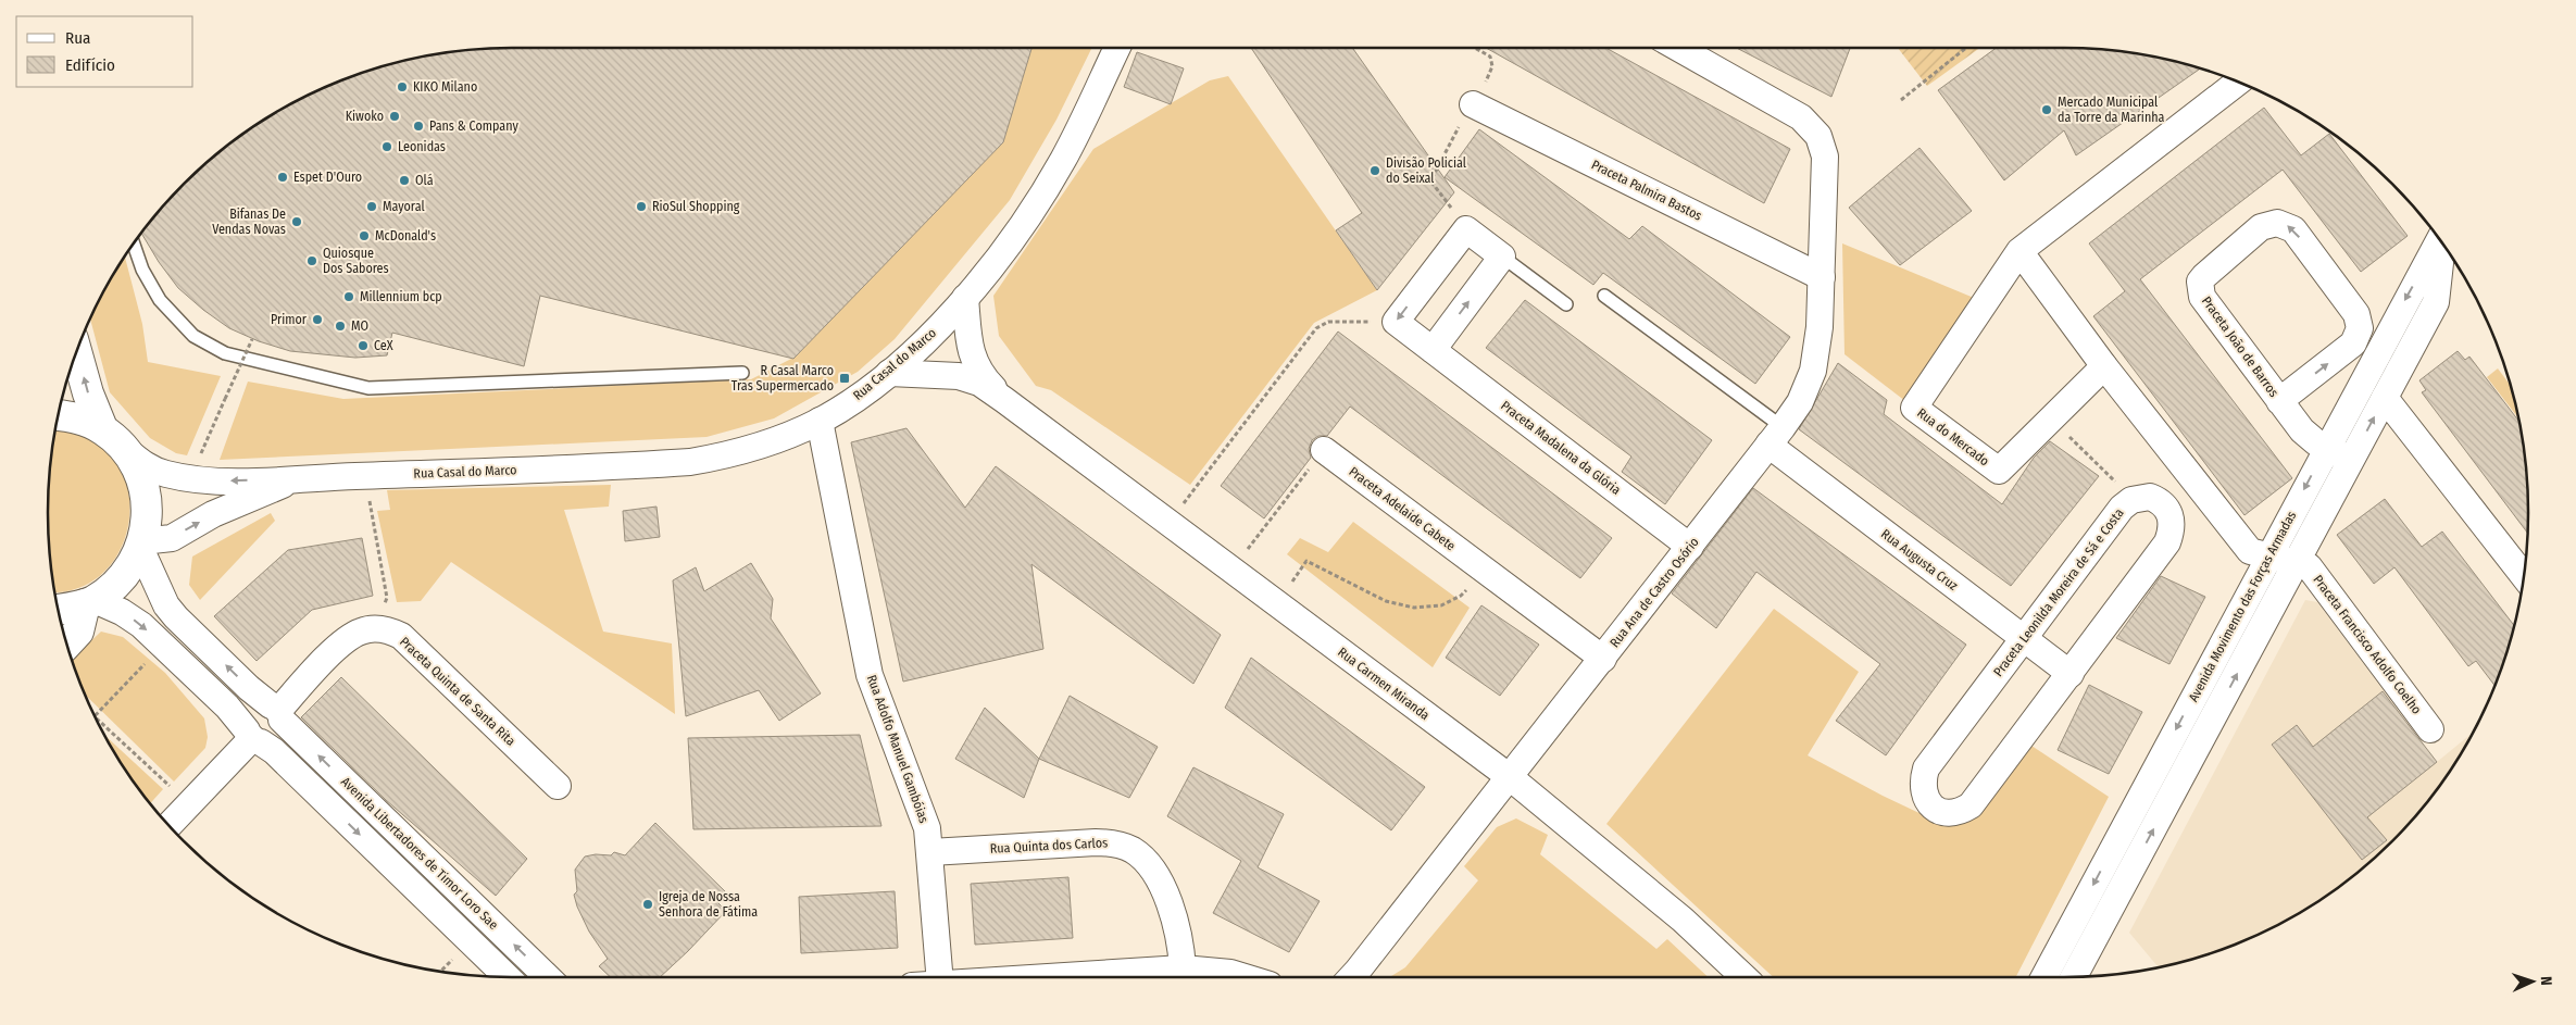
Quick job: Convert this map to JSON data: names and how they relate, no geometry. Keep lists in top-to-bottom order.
{
  "streets": {
    "street": [
      "Praceta Palmira Bastos",
      "Praceta João de Barros",
      "Rua Casal do Marco",
      "Rua do Mercado",
      "Praceta Madalena da Glória",
      "Praceta Adelaide Cabete",
      "Rua Augusta Cruz",
      "Rua Ana de Castro Osório",
      "Praceta Leonilda Moreira de Sá e Costa",
      "Avenida Movimento das Forças Armadas",
      "Praceta Francisco Adolfo Coelho",
      "Rua Carmen Miranda",
      "Praceta Quinta de Santa Rita",
      "Rua Adolfo Manuel Gambóias",
      "Rua Quinta dos Carlos",
      "Avenida Libertadores de Timor Loro Sae"
    ]
  },
  "crossings": [
    ["Praceta Palmira Bastos", "Rua Ana de Castro Osório"],
    ["Praceta João de Barros", "Avenida Movimento das Forças Armadas"],
    ["Rua Casal do Marco", "Rua Carmen Miranda"],
    ["Rua Casal do Marco", "Rua Adolfo Manuel Gambóias"],
    ["Rua Casal do Marco", "Avenida Libertadores de Timor Loro Sae"],
    ["Praceta Madalena da Glória", "Rua Ana de Castro Osório"],
    ["Praceta Adelaide Cabete", "Rua Ana de Castro Osório"],
    ["Rua Augusta Cruz", "Rua Ana de Castro Osório"],
    ["Rua Augusta Cruz", "Praceta Leonilda Moreira de Sá e Costa"],
    ["Rua Ana de Castro Osório", "Rua Carmen Miranda"],
    ["Avenida Movimento das Forças Armadas", "Praceta Francisco Adolfo Coelho"],
    ["Praceta Quinta de Santa Rita", "Avenida Libertadores de Timor Loro Sae"],
    ["Rua Adolfo Manuel Gambóias", "Rua Quinta dos Carlos"]
  ],
  "places": {
    "other": [
      "KIKO Milano",
      "Mercado Municipal da Torre da Marinha",
      "Kiwoko",
      "Pans & Company",
      "Leonidas",
      "Divisão Policial do Seixal",
      "Espet D'Ouro",
      "Olá",
      "Mayoral",
      "RioSul Shopping",
      "Bifanas De Vendas Novas",
      "McDonald's",
      "Quiosque Dos Sabores",
      "Millennium bcp",
      "Primor",
      "MO",
      "CeX",
      "Igreja de Nossa Senhora de Fátima"
    ],
    "transit": ["R Casal Marco Tras Supermercado"]
  },
  "legend": ["Rua", "Edifício"],
  "north": "right"
}
